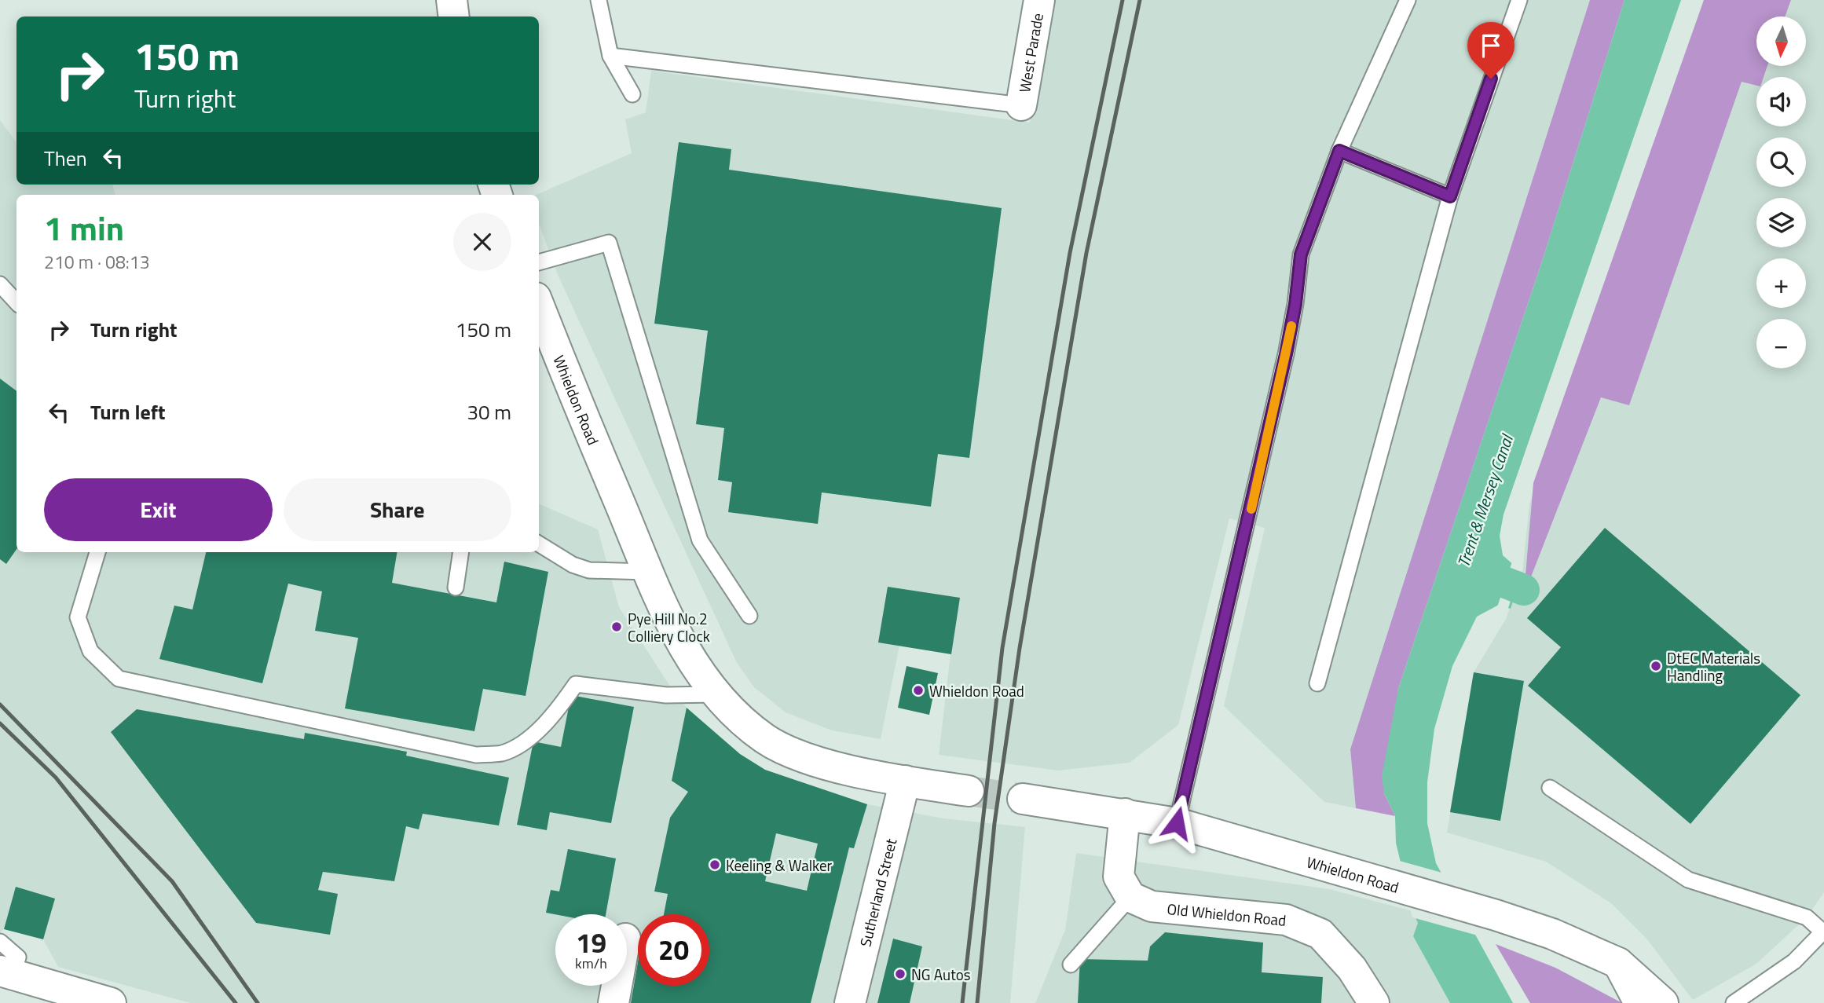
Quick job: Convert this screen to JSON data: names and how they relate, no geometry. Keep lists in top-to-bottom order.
{
  "streets": {
    "main road": [
      "West Parade",
      "Whieldon Road",
      "Sutherland Street",
      "Old Whieldon Road"
    ]
  },
  "crossings": [
    ["Whieldon Road", "Sutherland Street"]
  ],
  "water": ["Trent & Mersey Canal"],
  "places": [
    "Pye Hill No.2 Colliery Clock",
    "DtEC Materials Handling",
    "Whieldon Road",
    "Keeling & Walker",
    "NG Autos"
  ],
  "north": "bottom",
  "page": {
    "map_buttons": ["+", "−"],
    "turn": ["150 m", "Turn right"],
    "then": "Then",
    "heading": ["1 min", "210 m · 08:13"],
    "list": [
      {
        "name": "Turn right",
        "value": "150 m"
      },
      {
        "name": "Turn left",
        "value": "30 m"
      }
    ],
    "buttons": ["Exit", "Share"],
    "speed": "19 km/h",
    "limit": "20"
  }
}
